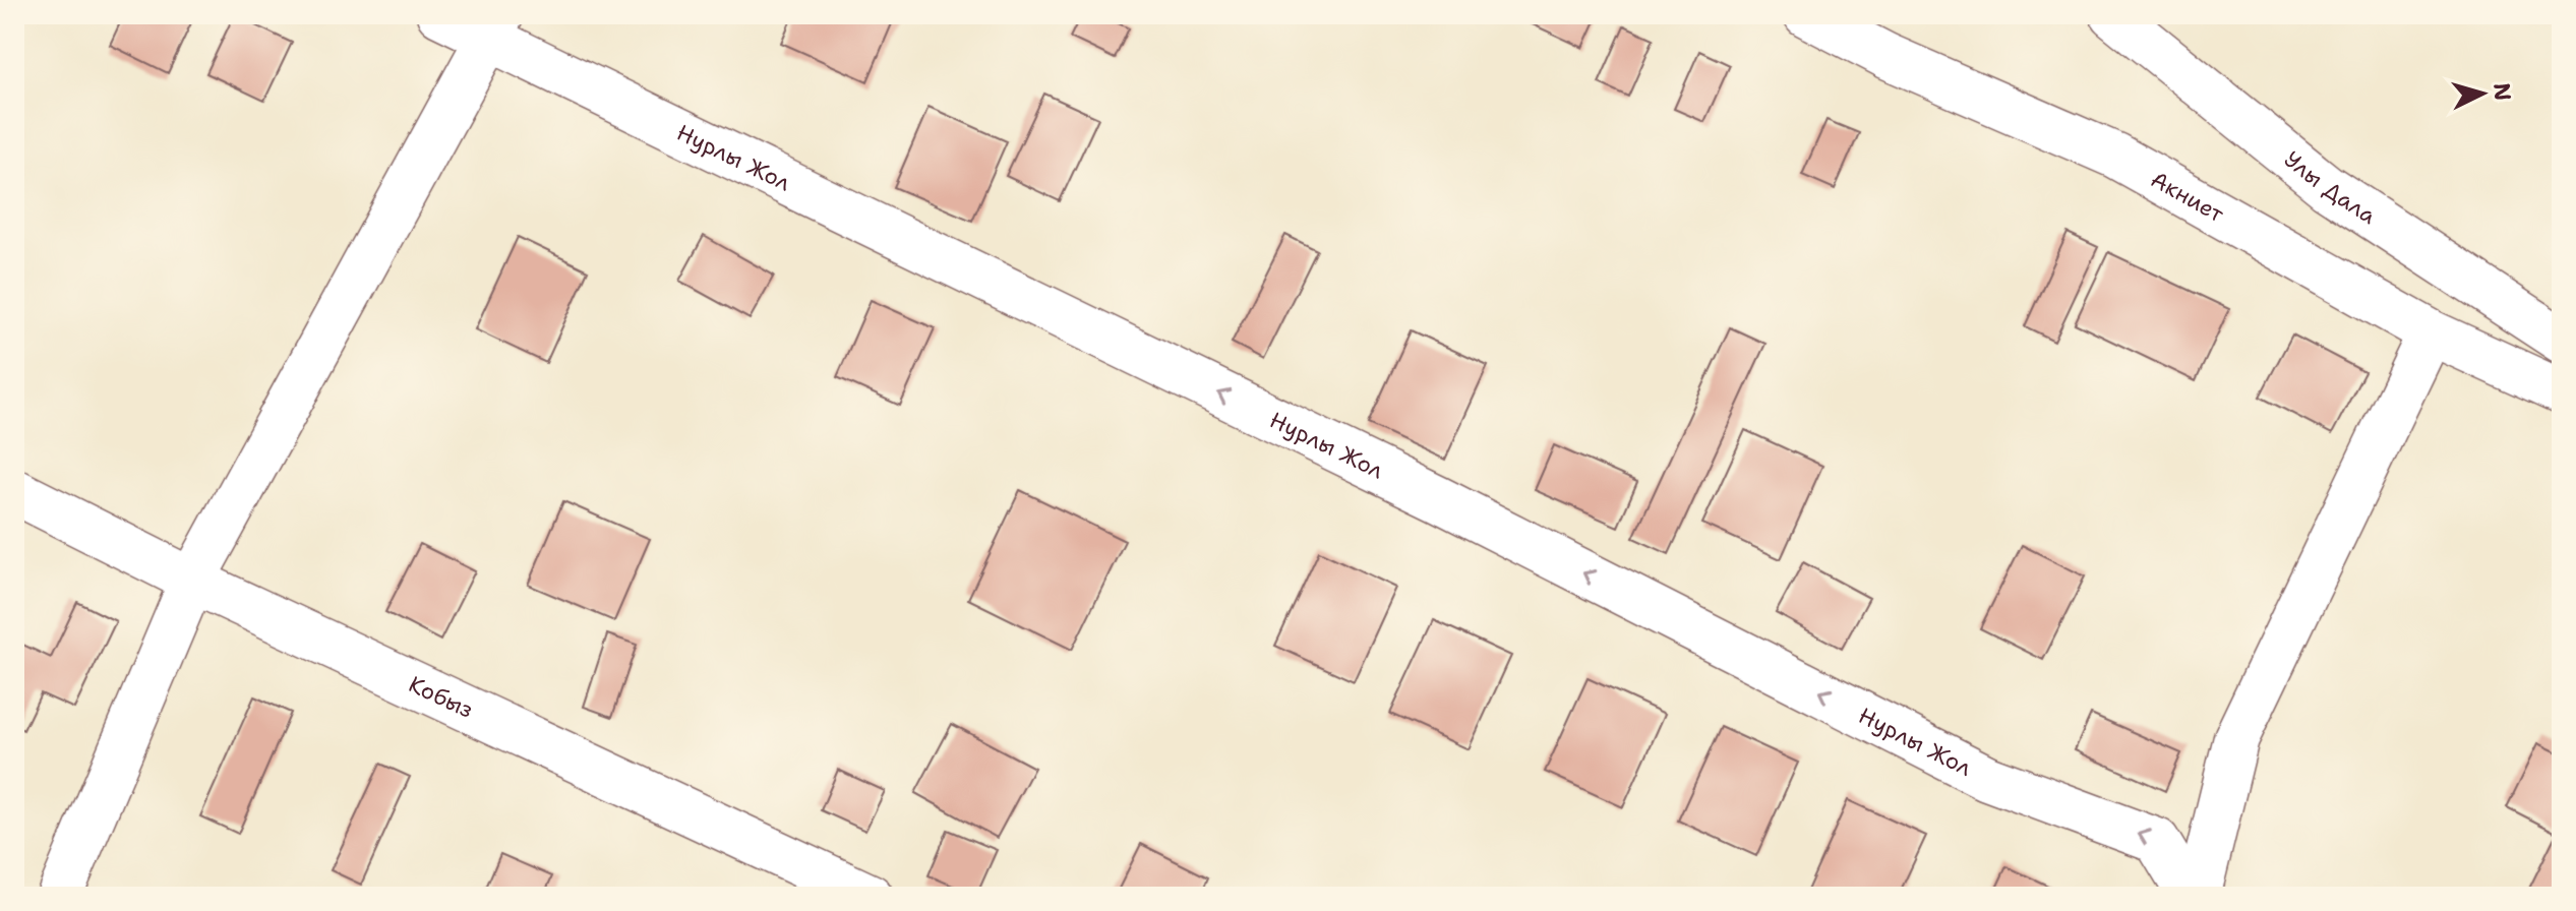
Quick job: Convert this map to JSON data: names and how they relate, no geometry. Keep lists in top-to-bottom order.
{
  "streets": {
    "street": [
      "Нурлы Жол",
      "Улы Дала",
      "Акниет",
      "Кобыз"
    ]
  },
  "one_way": ["Нурлы Жол"],
  "north": "right"
}
